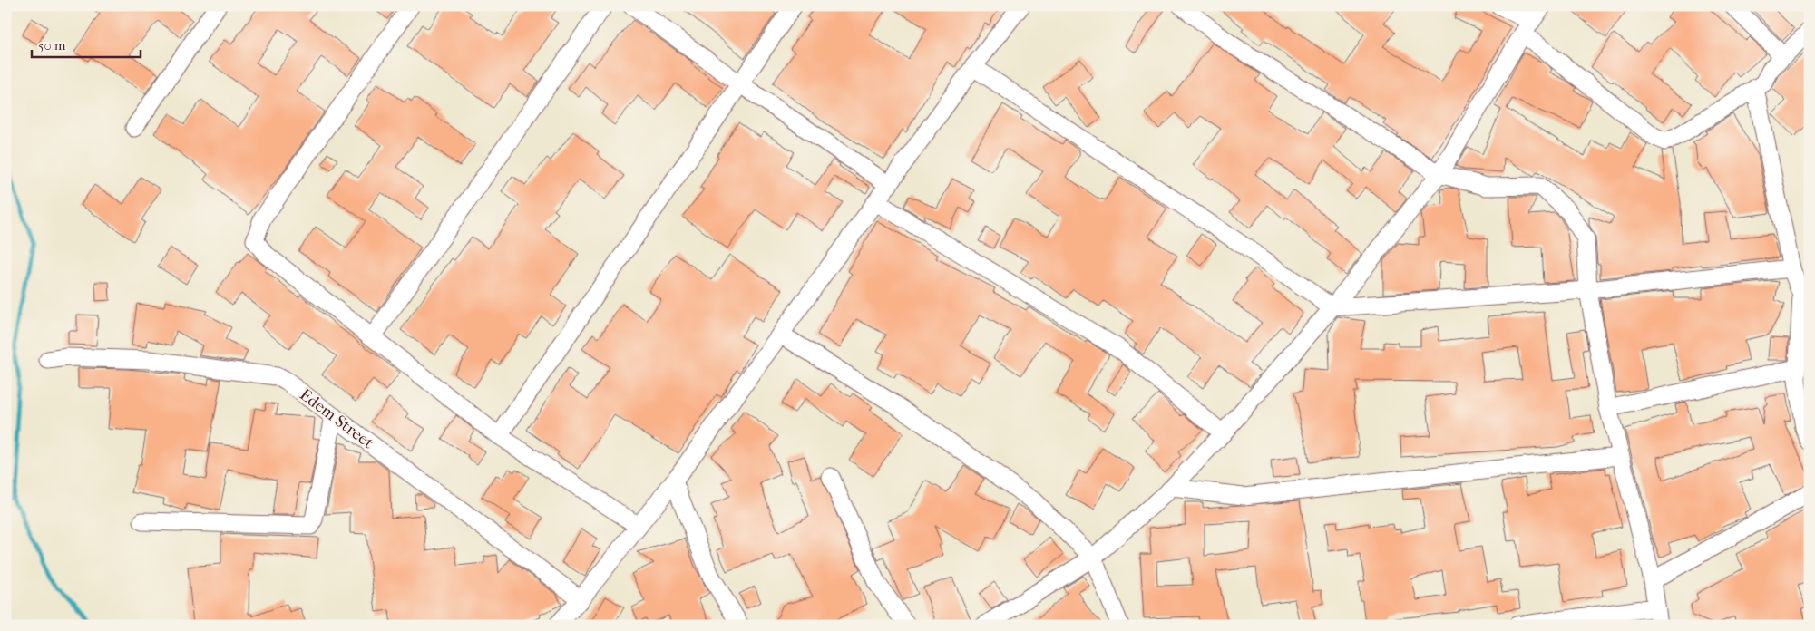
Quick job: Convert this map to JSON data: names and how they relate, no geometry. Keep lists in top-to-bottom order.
{
  "streets": {
    "street": ["Edem Street"]
  },
  "scale_bar": "50 m"
}
